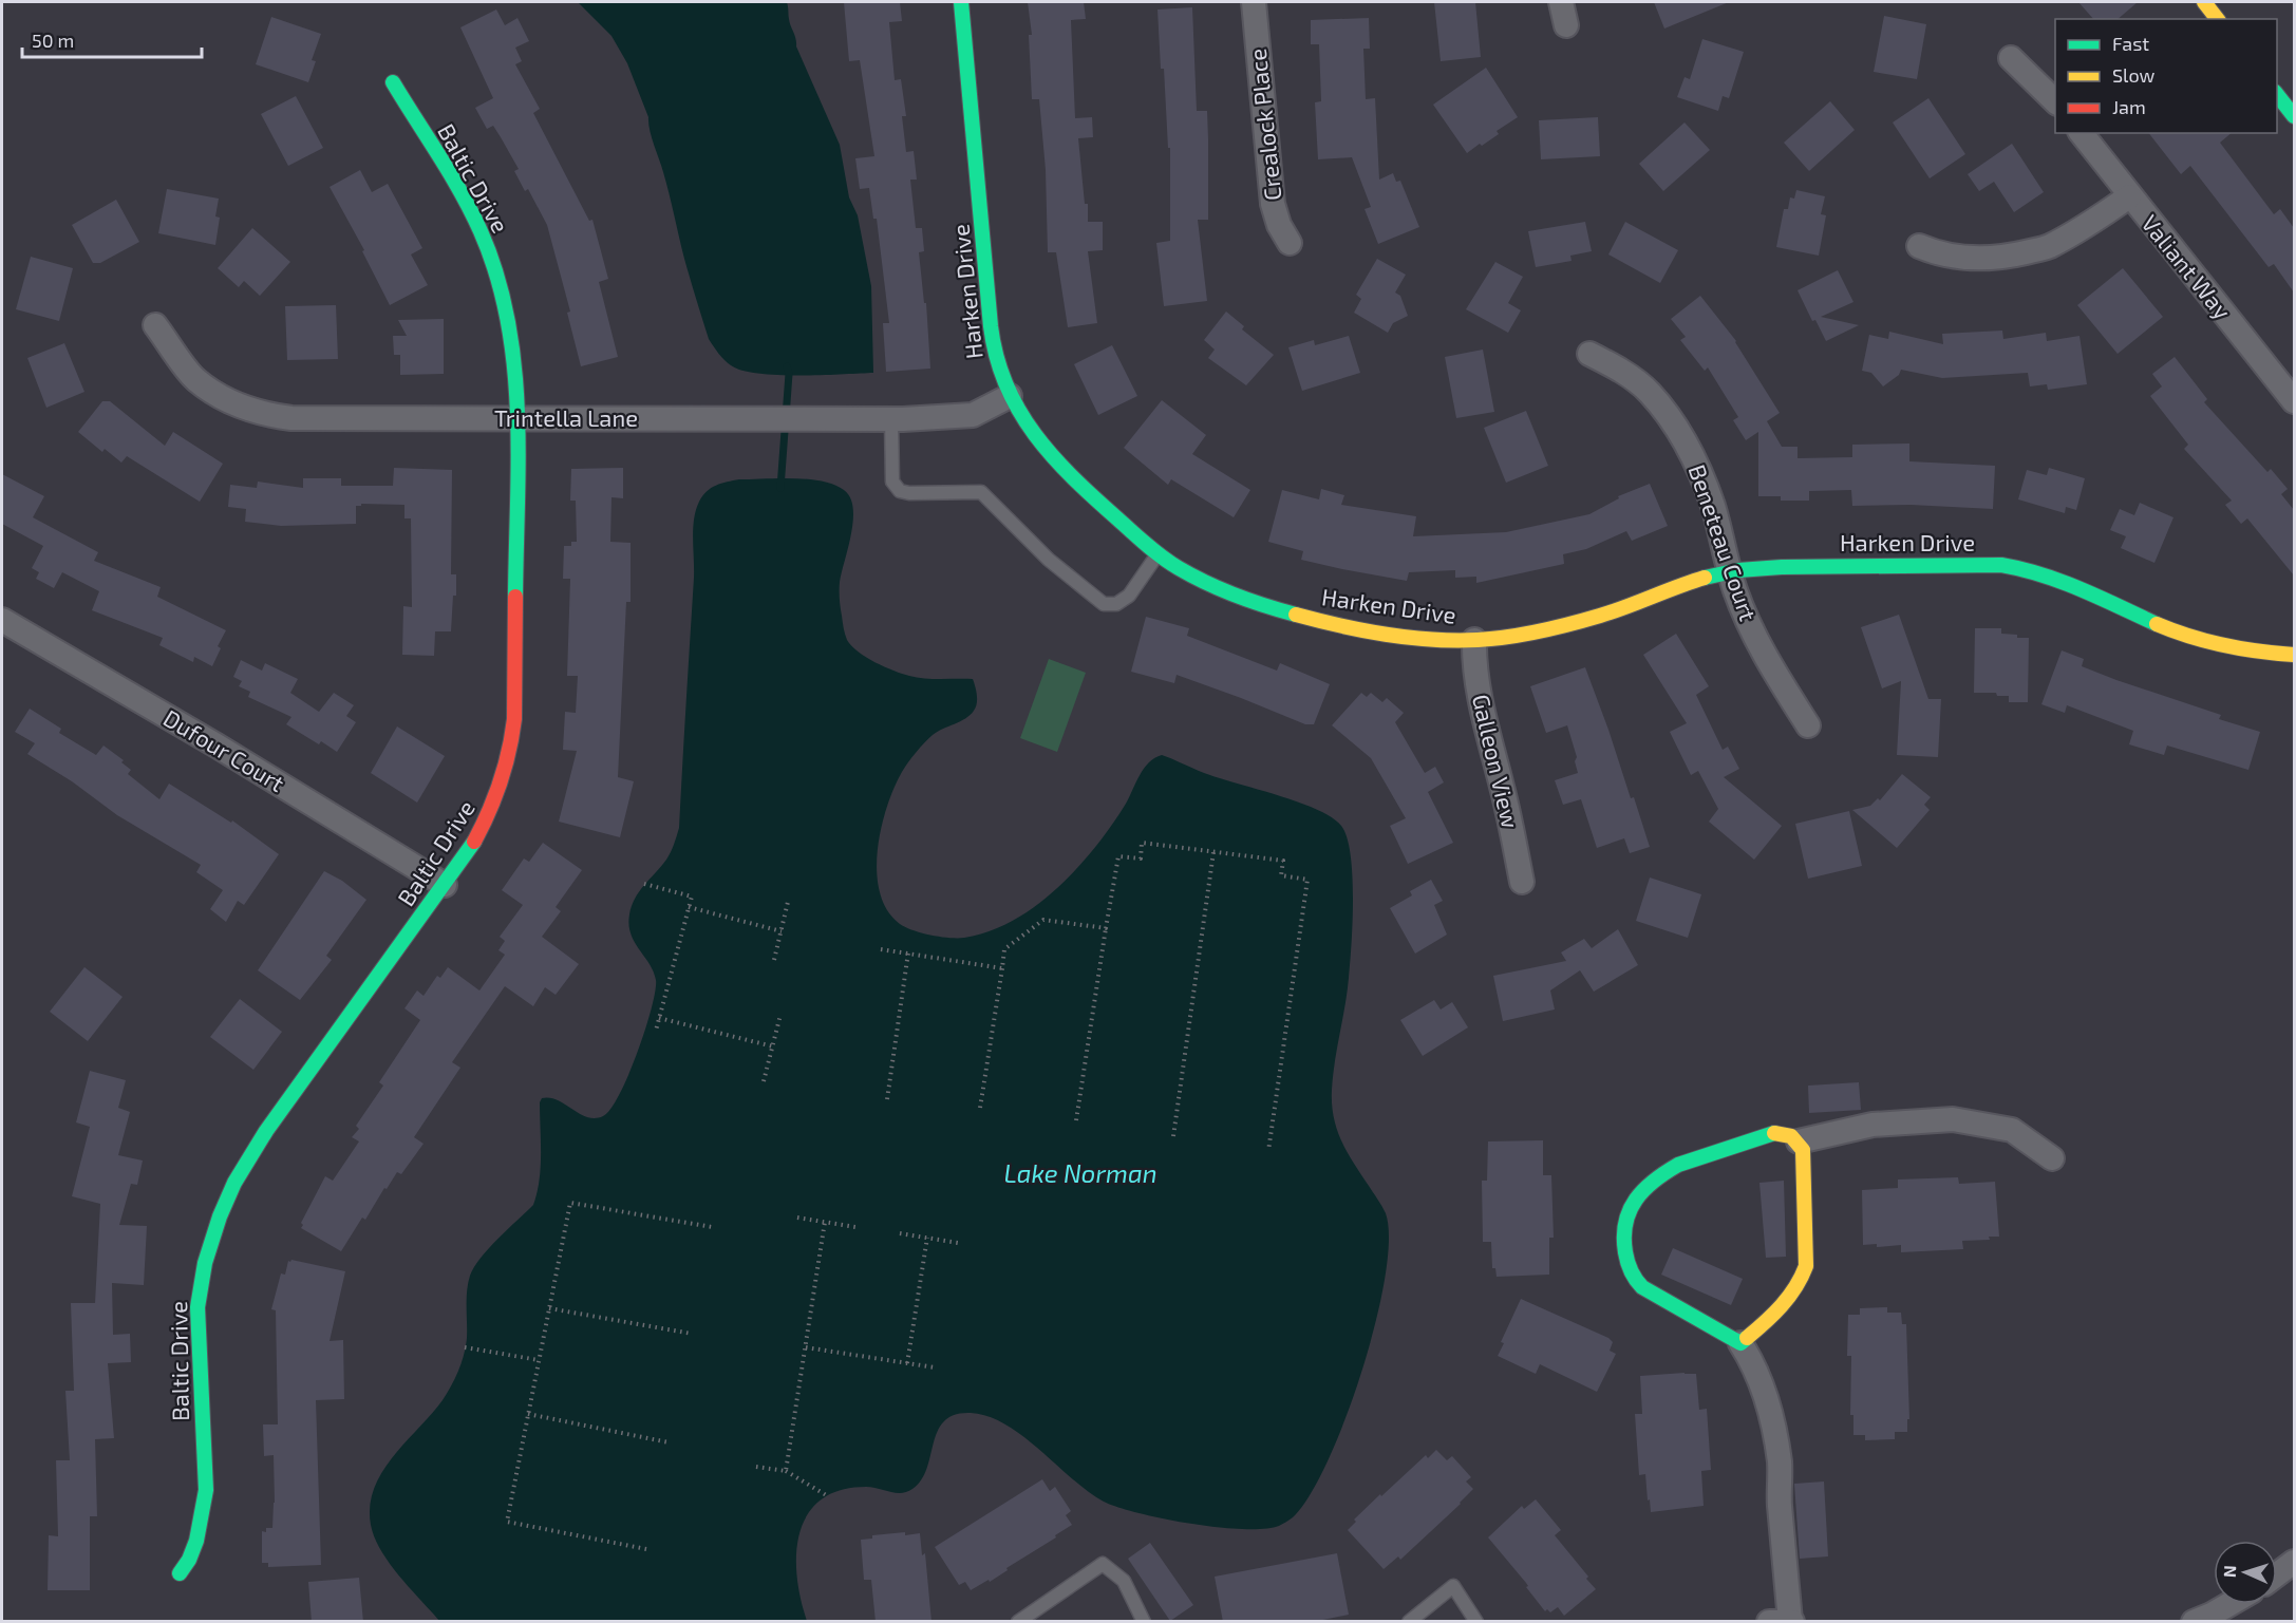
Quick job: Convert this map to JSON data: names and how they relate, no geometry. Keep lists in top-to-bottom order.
{
  "streets": {
    "street": [
      "Crealock Place",
      "Baltic Drive",
      "Valiant Way",
      "Harken Drive",
      "Trintella Lane",
      "Beneteau Court",
      "Dufour Court",
      "Galleon View"
    ]
  },
  "crossings": [
    ["Baltic Drive", "Trintella Lane"],
    ["Baltic Drive", "Dufour Court"],
    ["Harken Drive", "Trintella Lane"],
    ["Harken Drive", "Beneteau Court"],
    ["Harken Drive", "Galleon View"]
  ],
  "water": ["Lake Norman"],
  "legend": ["Fast", "Slow", "Jam"],
  "scale_bar": "50 m",
  "north": "left"
}
